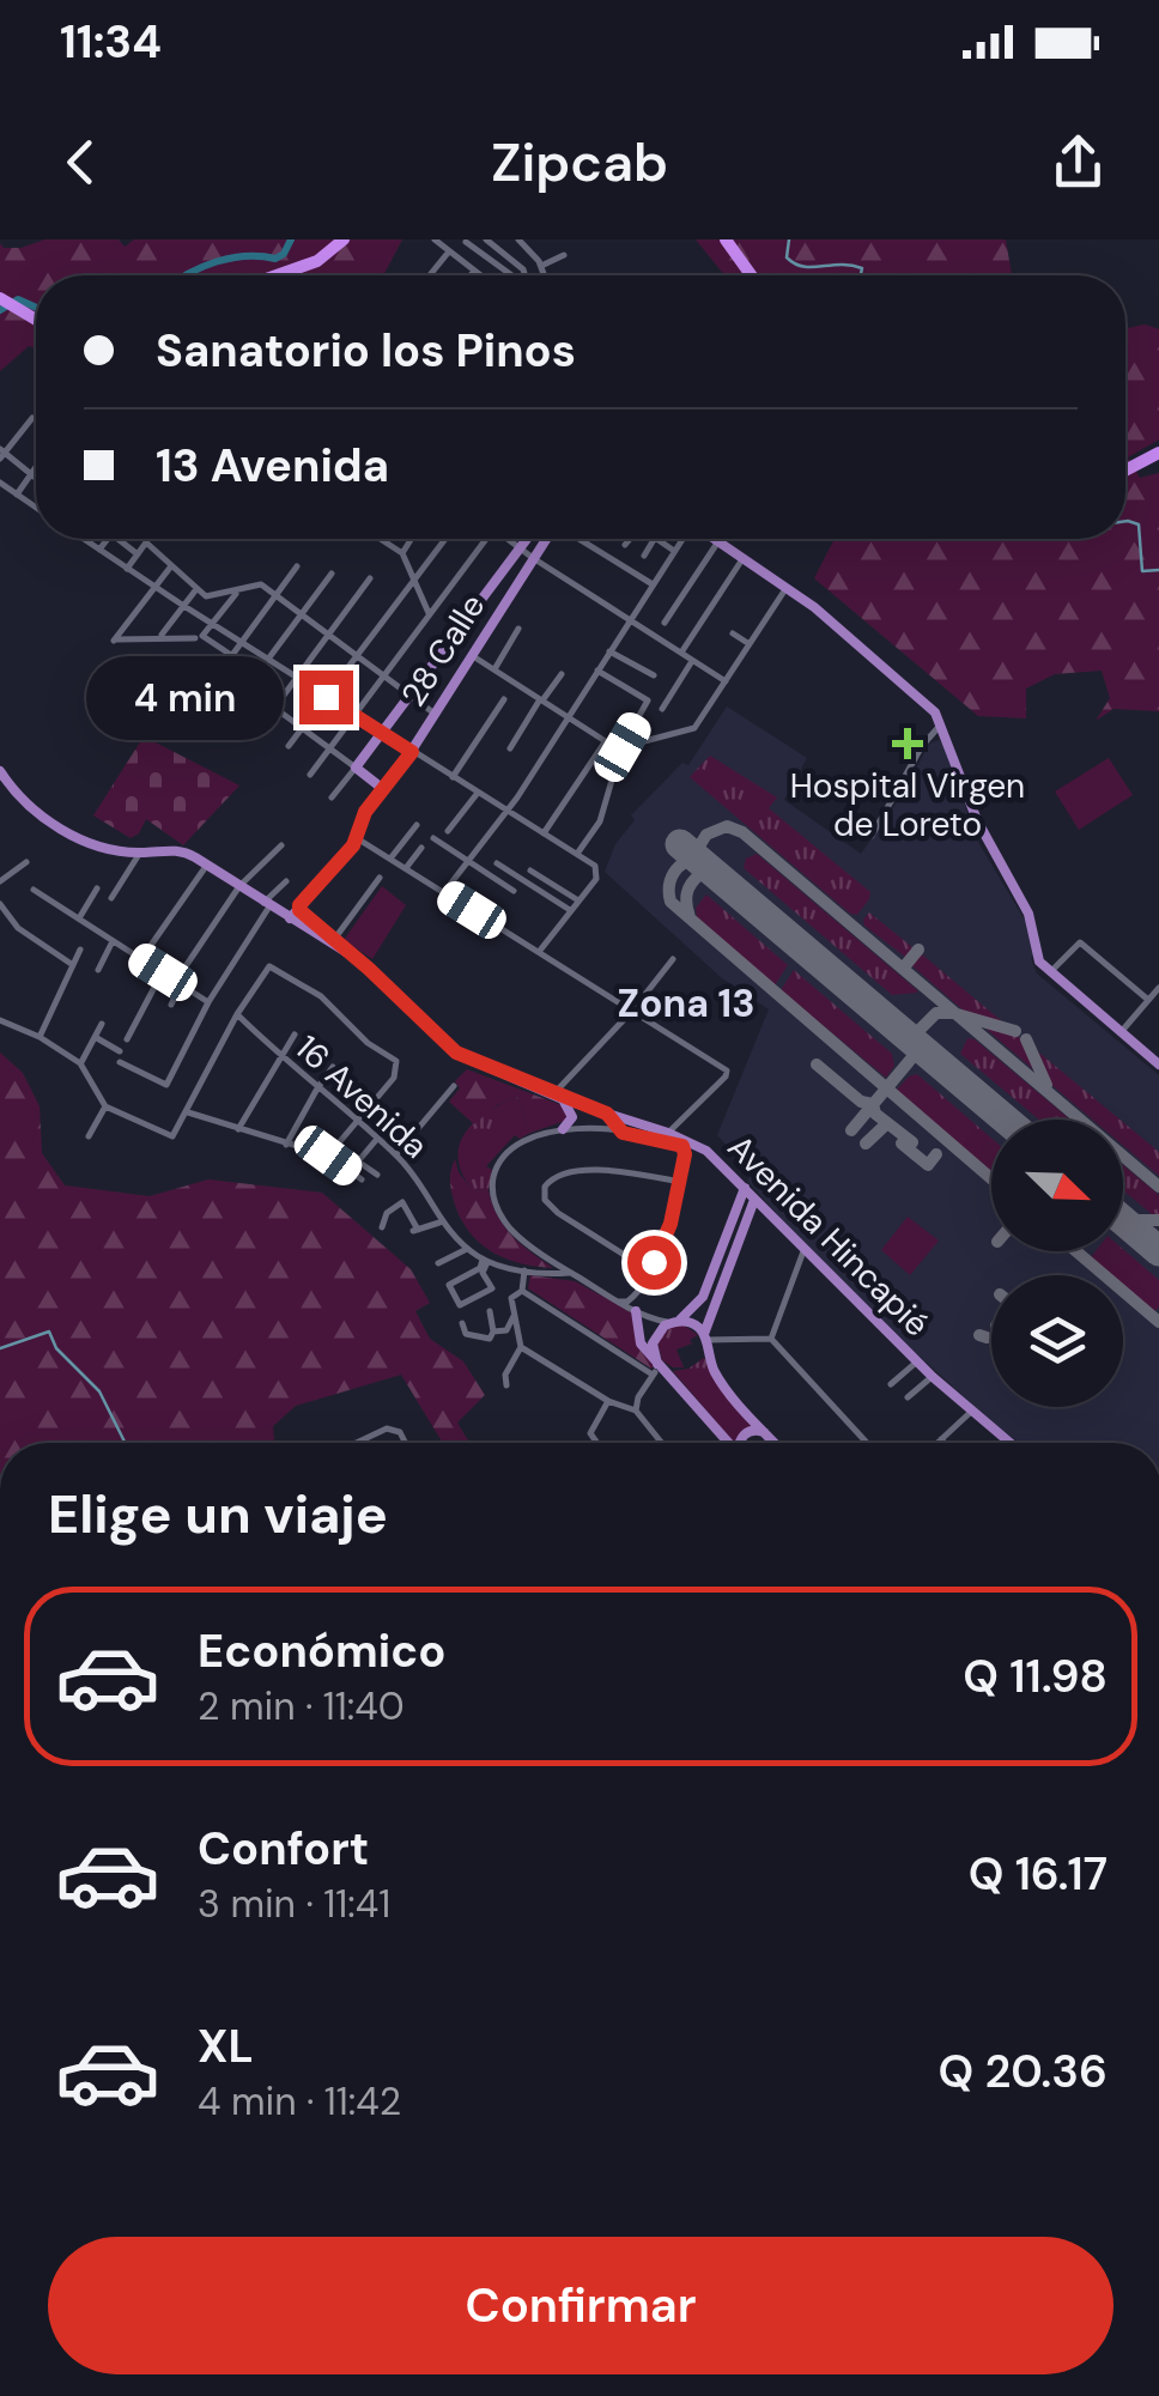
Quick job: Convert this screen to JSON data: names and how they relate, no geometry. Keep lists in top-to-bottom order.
{
  "streets": {
    "main road": ["28 Calle", "Avenida Hincapié"],
    "street": ["16 Avenida"]
  },
  "crossings": [
    ["28 Calle", "Avenida Hincapié"]
  ],
  "districts": ["Zona 13"],
  "places": {
    "health": ["Hospital Virgen de Loreto"]
  },
  "north": "bottom right",
  "page": {
    "status": "11:34",
    "header": "Zipcab",
    "banner": ["Sanatorio los Pinos", "13 Avenida"],
    "bubble": "4 min",
    "heading": "Elige un viaje",
    "list": [
      {
        "name": "Económico",
        "note": "2 min · 11:40",
        "value": "Q 11.98"
      },
      {
        "name": "Confort",
        "note": "3 min · 11:41",
        "value": "Q 16.17"
      },
      {
        "name": "XL",
        "note": "4 min · 11:42",
        "value": "Q 20.36"
      }
    ],
    "buttons": "Confirmar"
  }
}
